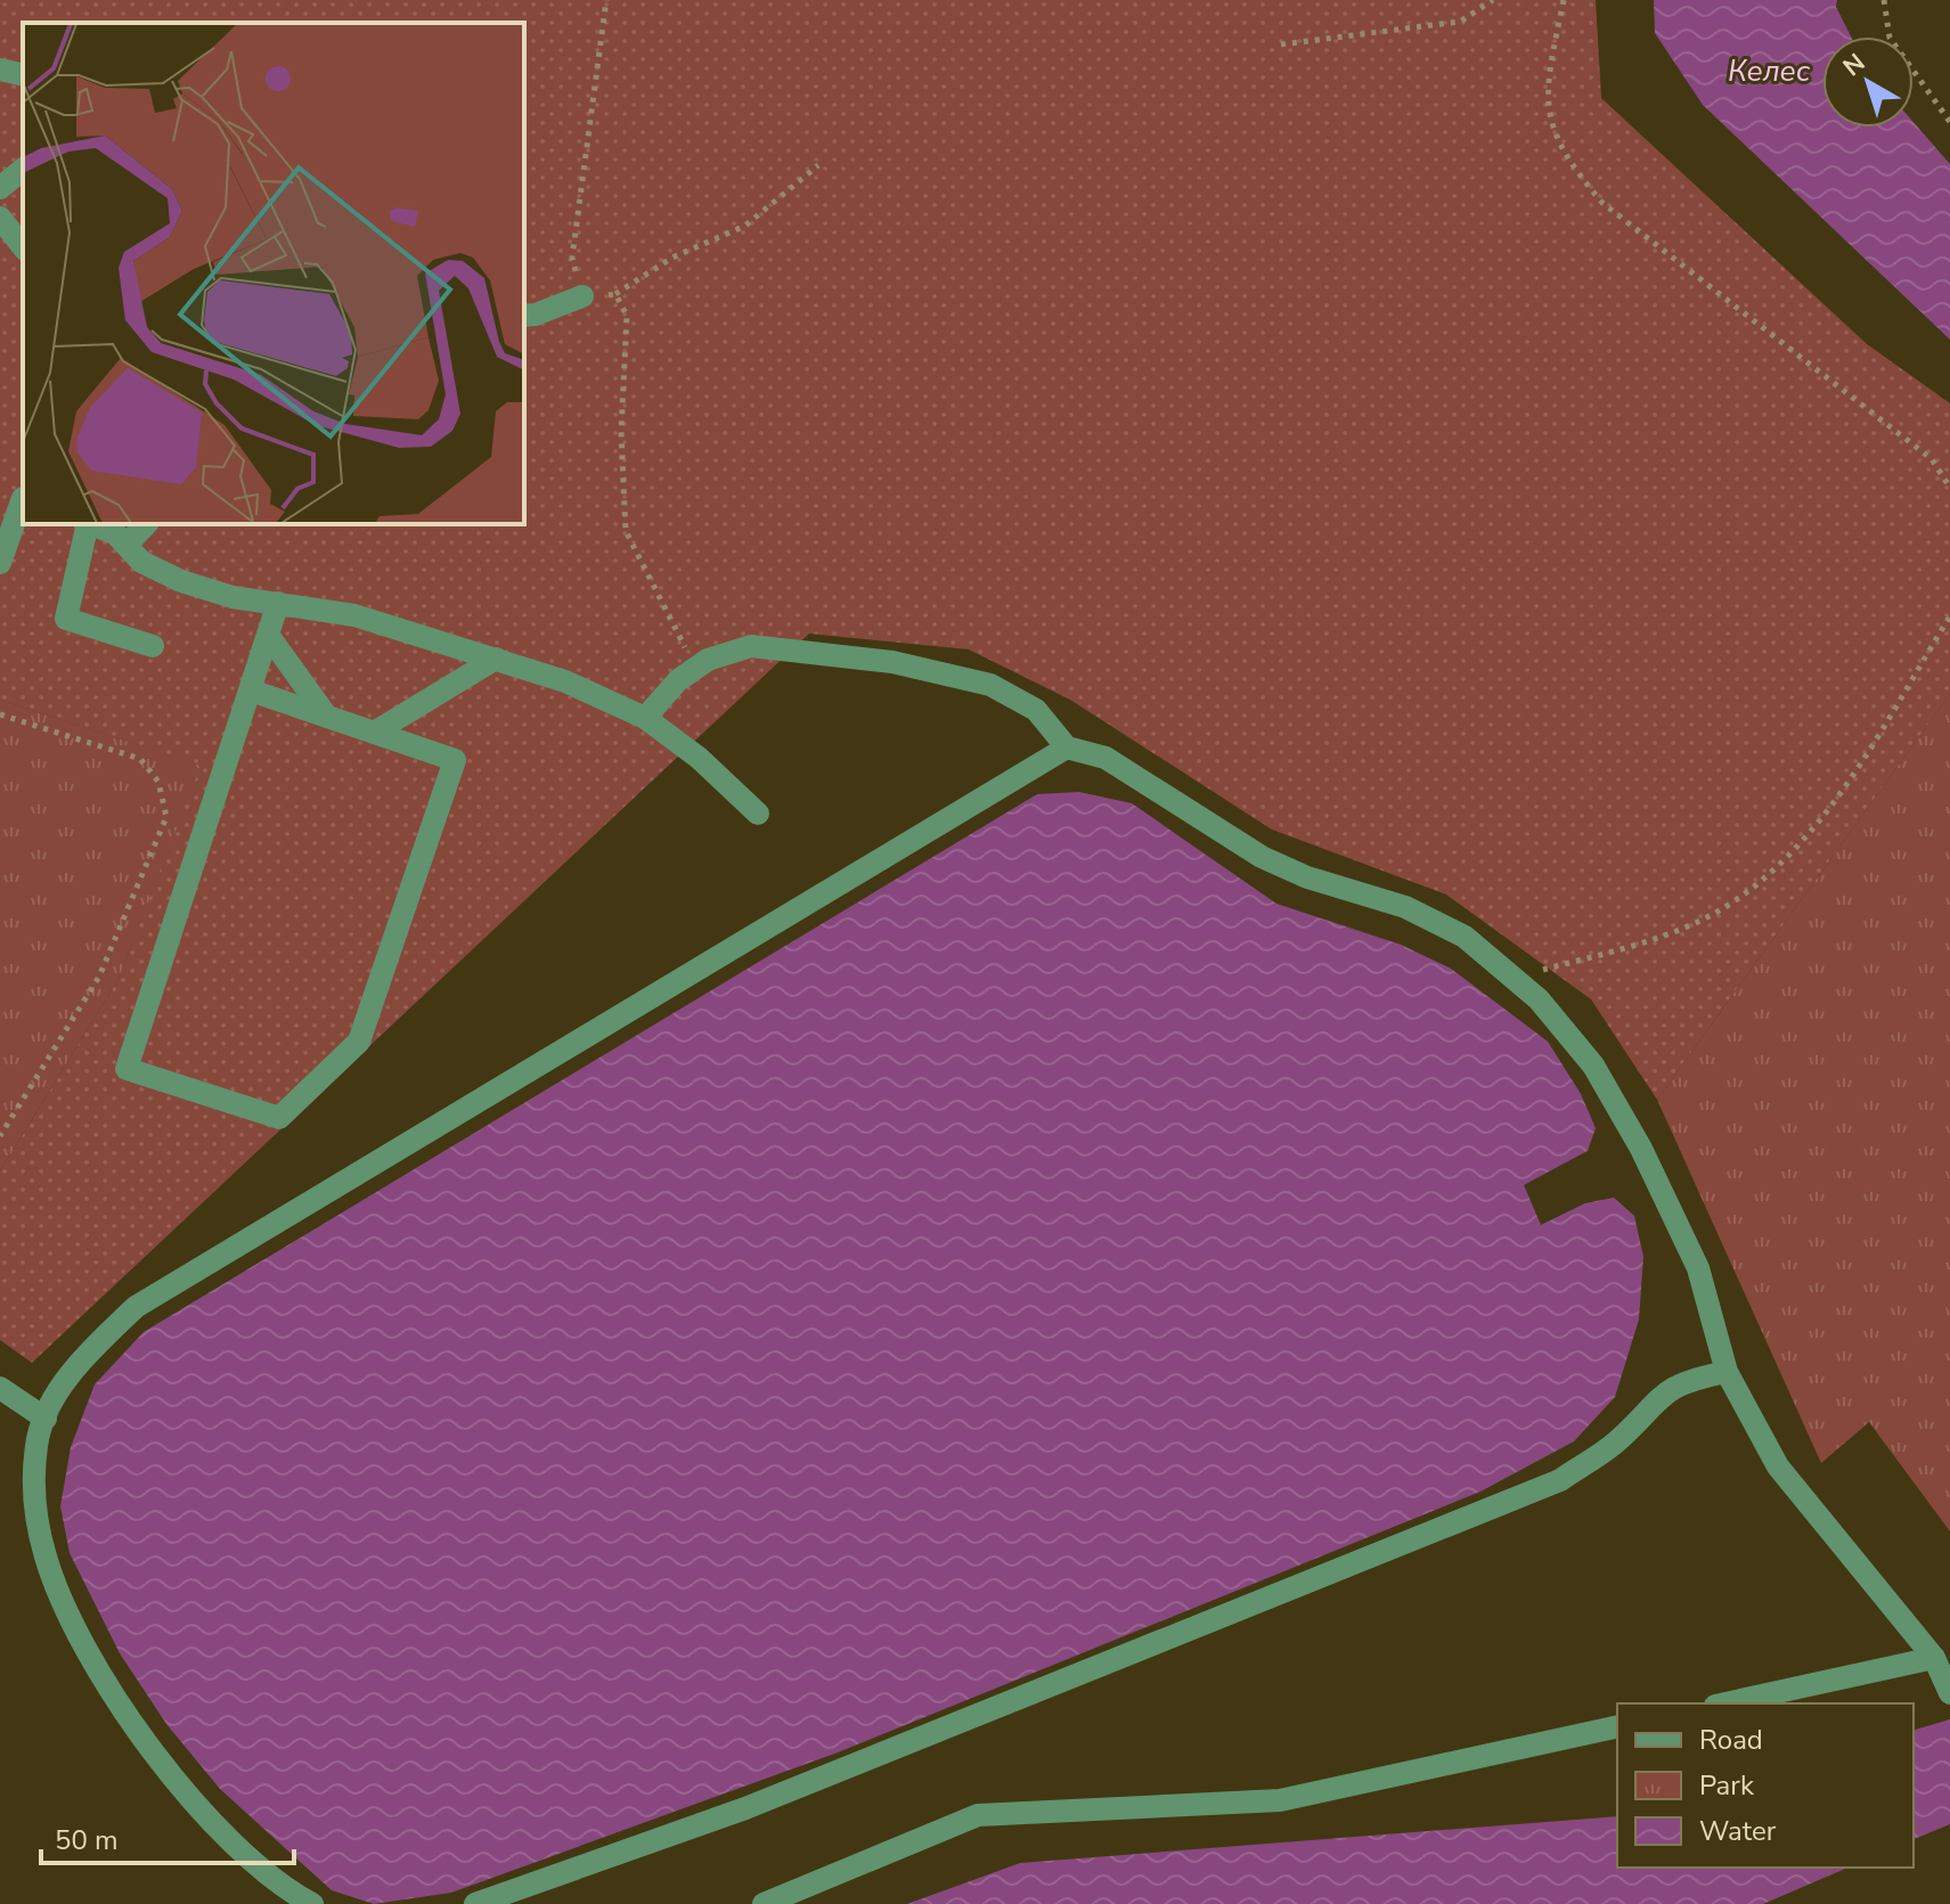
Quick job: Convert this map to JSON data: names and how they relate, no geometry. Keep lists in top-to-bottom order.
{
  "water": ["Келес"],
  "legend": ["Road", "Park", "Water"],
  "scale_bar": "50 m",
  "north": "top left"
}
